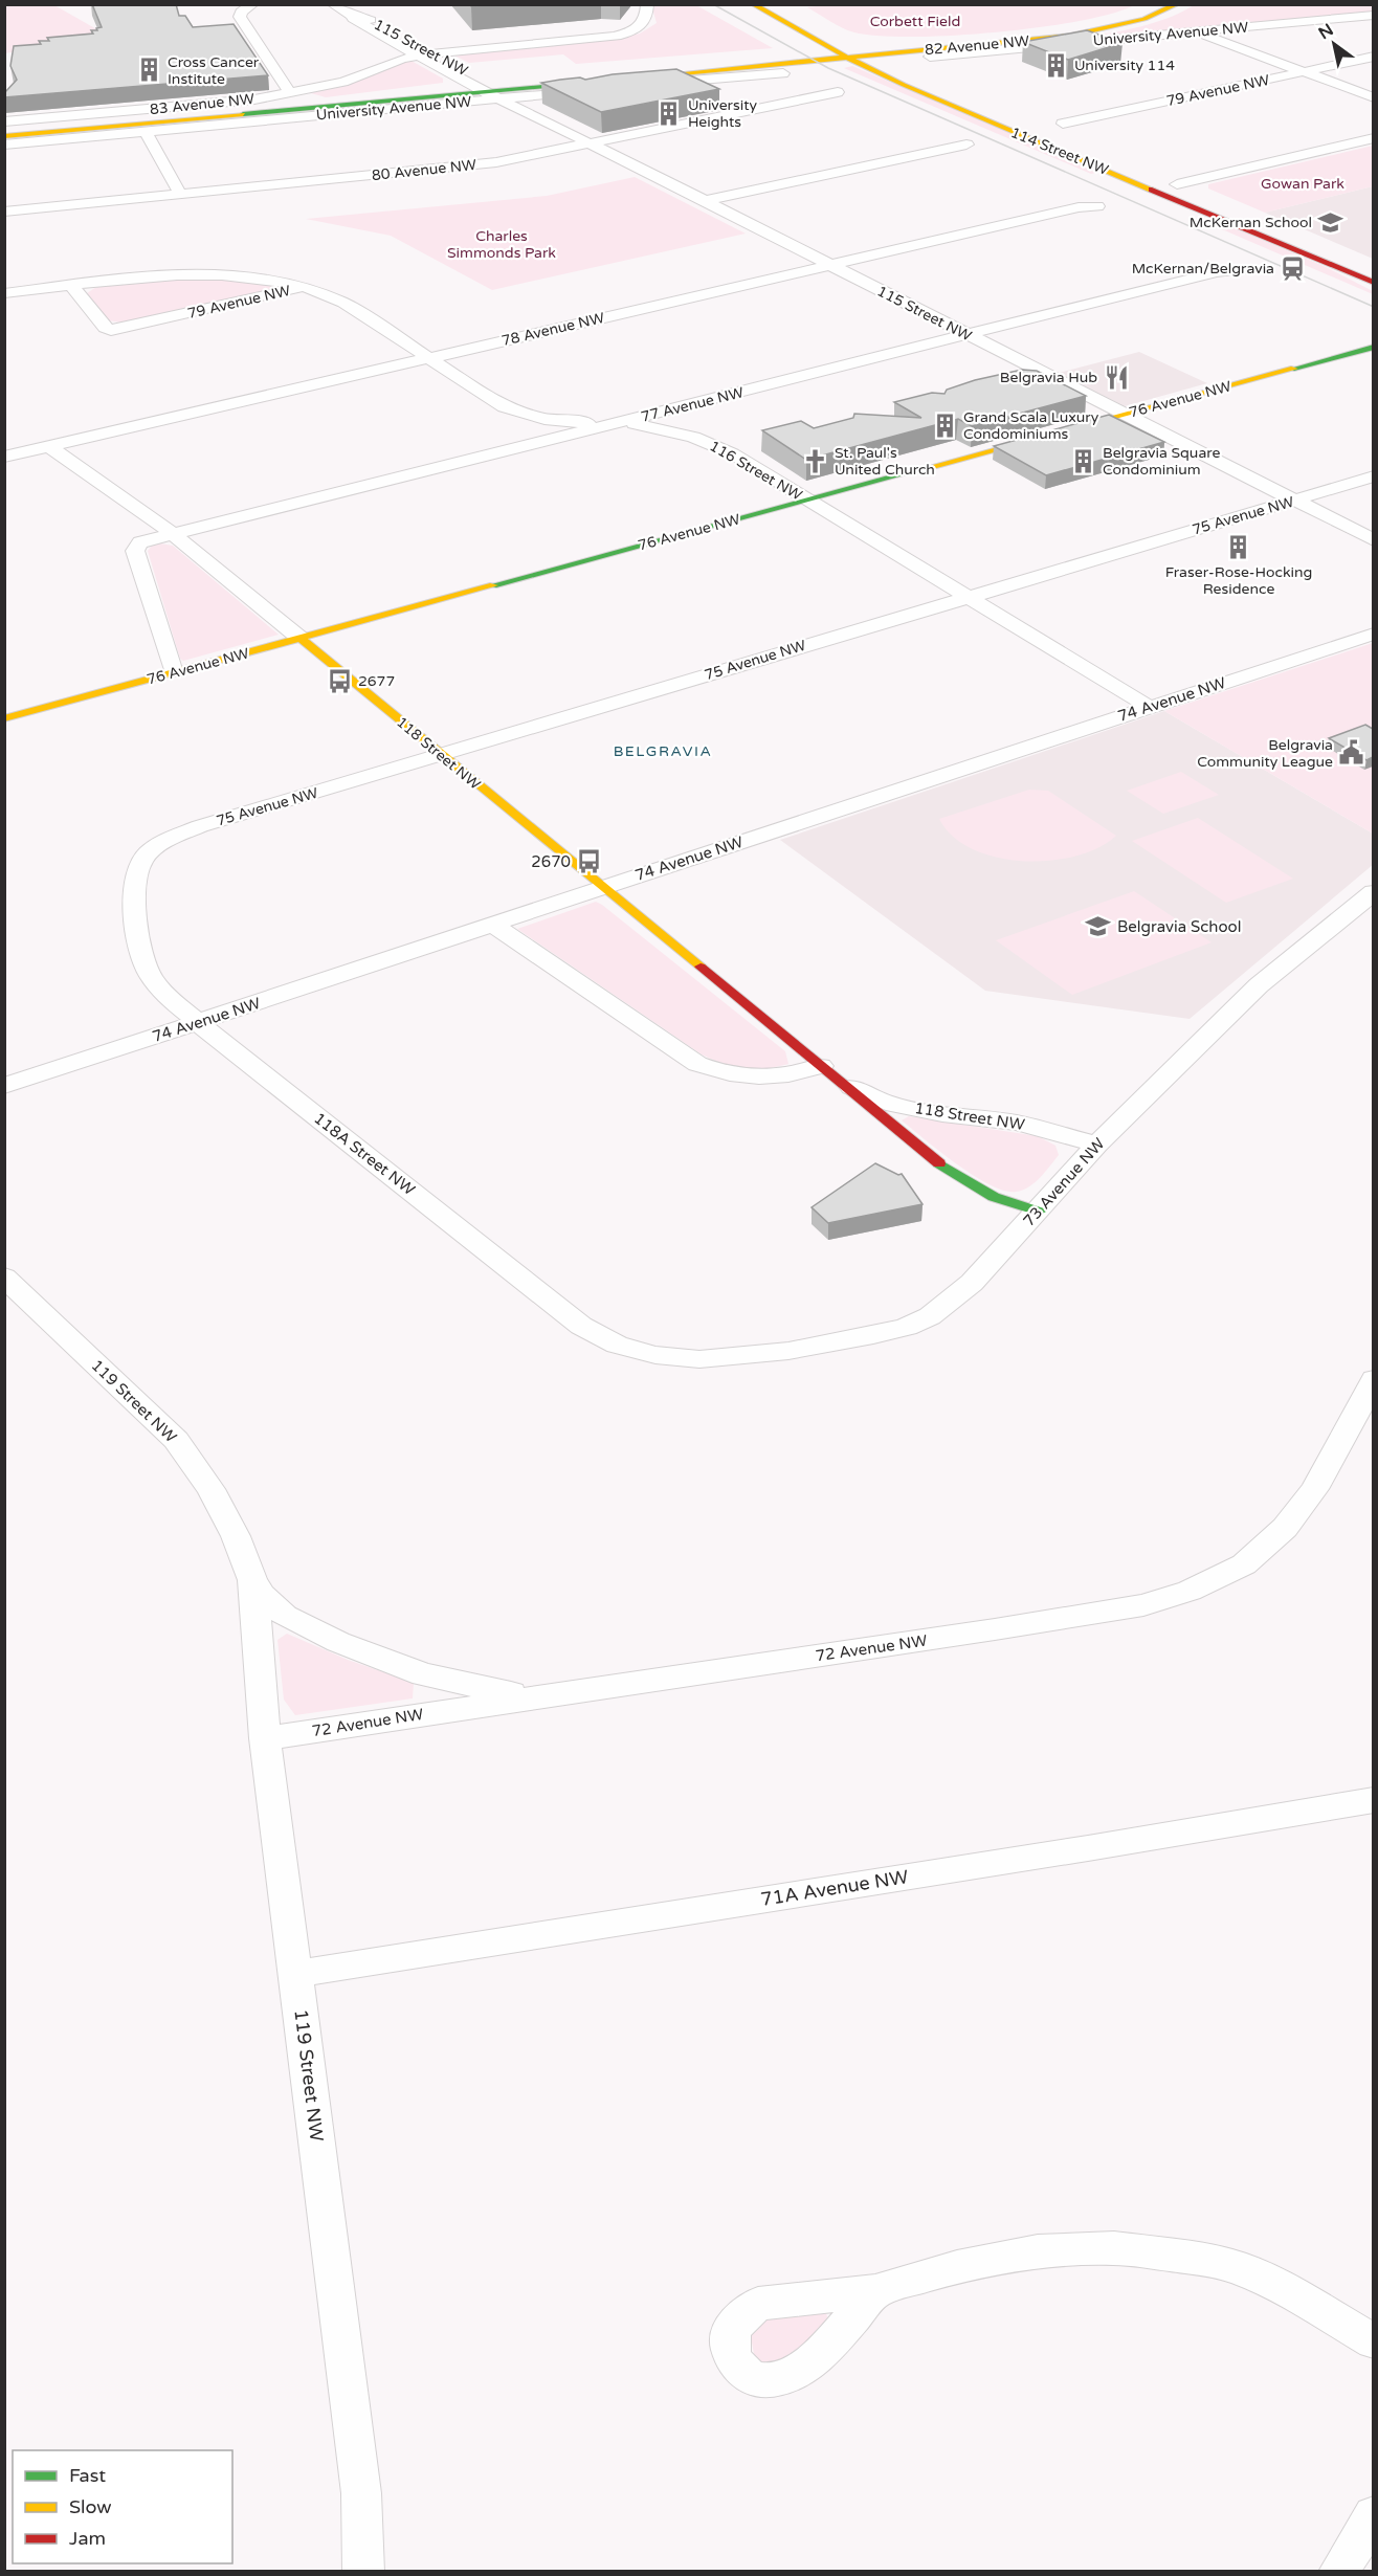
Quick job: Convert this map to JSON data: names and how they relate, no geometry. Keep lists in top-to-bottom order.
{
  "streets": {
    "main road": [
      "University Avenue NW",
      "82 Avenue NW",
      "114 Street NW",
      "76 Avenue NW",
      "118 Street NW"
    ],
    "street": [
      "115 Street NW",
      "79 Avenue NW",
      "83 Avenue NW",
      "80 Avenue NW",
      "78 Avenue NW",
      "77 Avenue NW",
      "116 Street NW",
      "75 Avenue NW",
      "74 Avenue NW",
      "118A Street NW",
      "73 Avenue NW",
      "119 Street NW",
      "72 Avenue NW",
      "71A Avenue NW"
    ]
  },
  "crossings": [
    ["University Avenue NW", "82 Avenue NW"],
    ["University Avenue NW", "115 Street NW"],
    ["82 Avenue NW", "114 Street NW"],
    ["115 Street NW", "83 Avenue NW"],
    ["115 Street NW", "80 Avenue NW"],
    ["115 Street NW", "78 Avenue NW"],
    ["115 Street NW", "76 Avenue NW"],
    ["115 Street NW", "77 Avenue NW"],
    ["115 Street NW", "75 Avenue NW"],
    ["79 Avenue NW", "116 Street NW"],
    ["78 Avenue NW", "116 Street NW"],
    ["78 Avenue NW", "118 Street NW"],
    ["76 Avenue NW", "77 Avenue NW"],
    ["76 Avenue NW", "116 Street NW"],
    ["76 Avenue NW", "118 Street NW"],
    ["77 Avenue NW", "116 Street NW"],
    ["77 Avenue NW", "118 Street NW"],
    ["116 Street NW", "75 Avenue NW"],
    ["116 Street NW", "74 Avenue NW"],
    ["75 Avenue NW", "118 Street NW"],
    ["75 Avenue NW", "118A Street NW"],
    ["74 Avenue NW", "118 Street NW"],
    ["74 Avenue NW", "118A Street NW"],
    ["118 Street NW", "73 Avenue NW"],
    ["118A Street NW", "73 Avenue NW"],
    ["119 Street NW", "72 Avenue NW"],
    ["119 Street NW", "71A Avenue NW"]
  ],
  "districts": ["BELGRAVIA"],
  "parks": ["Corbett Field", "Gowan Park", "Charles Simmonds Park"],
  "places": {
    "building": [
      "University 114",
      "Cross Cancer Institute",
      "University Heights",
      "Grand Scala Luxury Condominiums",
      "Belgravia Square Condominium",
      "Fraser-Rose-Hocking Residence"
    ],
    "school or university": ["McKernan School", "Belgravia School"],
    "station": ["McKernan/Belgravia"],
    "restaurant": ["Belgravia Hub"],
    "church": ["St. Paul's United Church"],
    "bus stop": ["2677", "2670"],
    "public building": ["Belgravia Community League"]
  },
  "legend": ["Fast", "Slow", "Jam"],
  "north": "top left"
}
